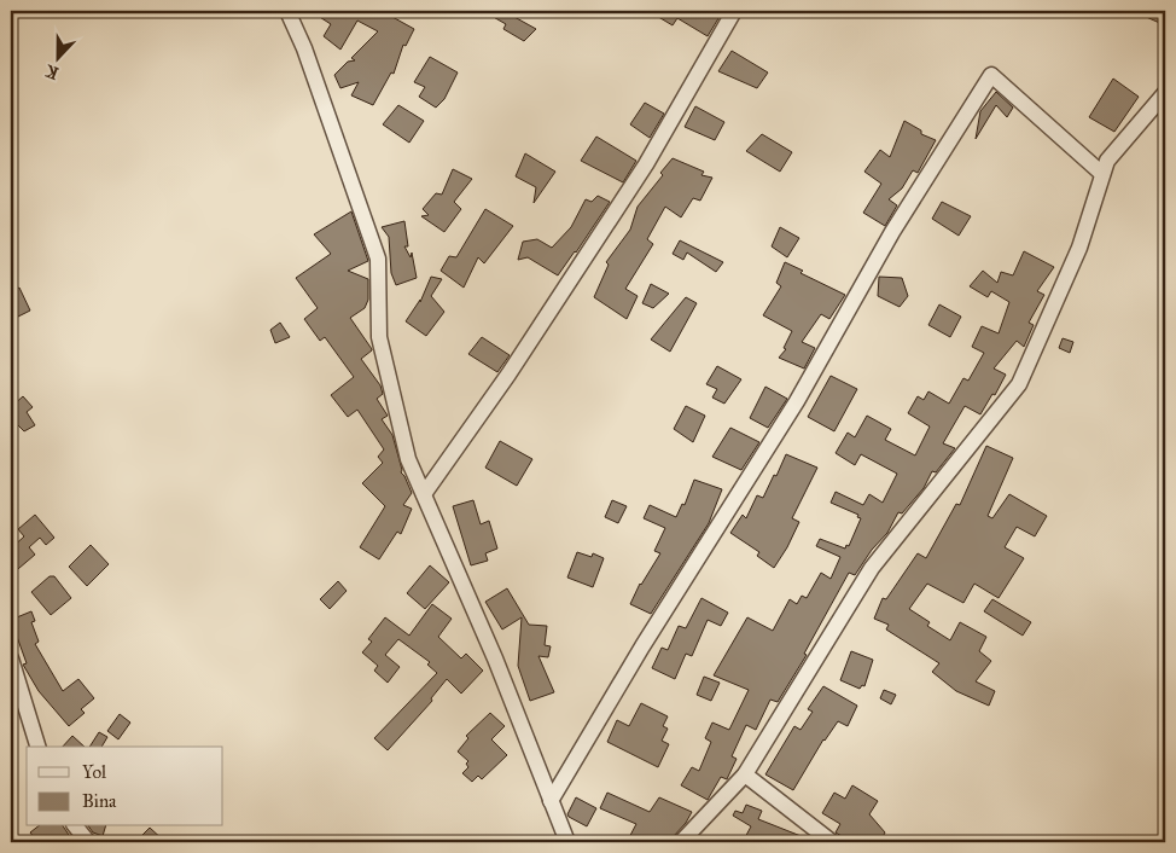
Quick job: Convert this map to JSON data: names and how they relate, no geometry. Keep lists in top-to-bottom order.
{
  "legend": ["Yol", "Bina"],
  "north": "bottom"
}
